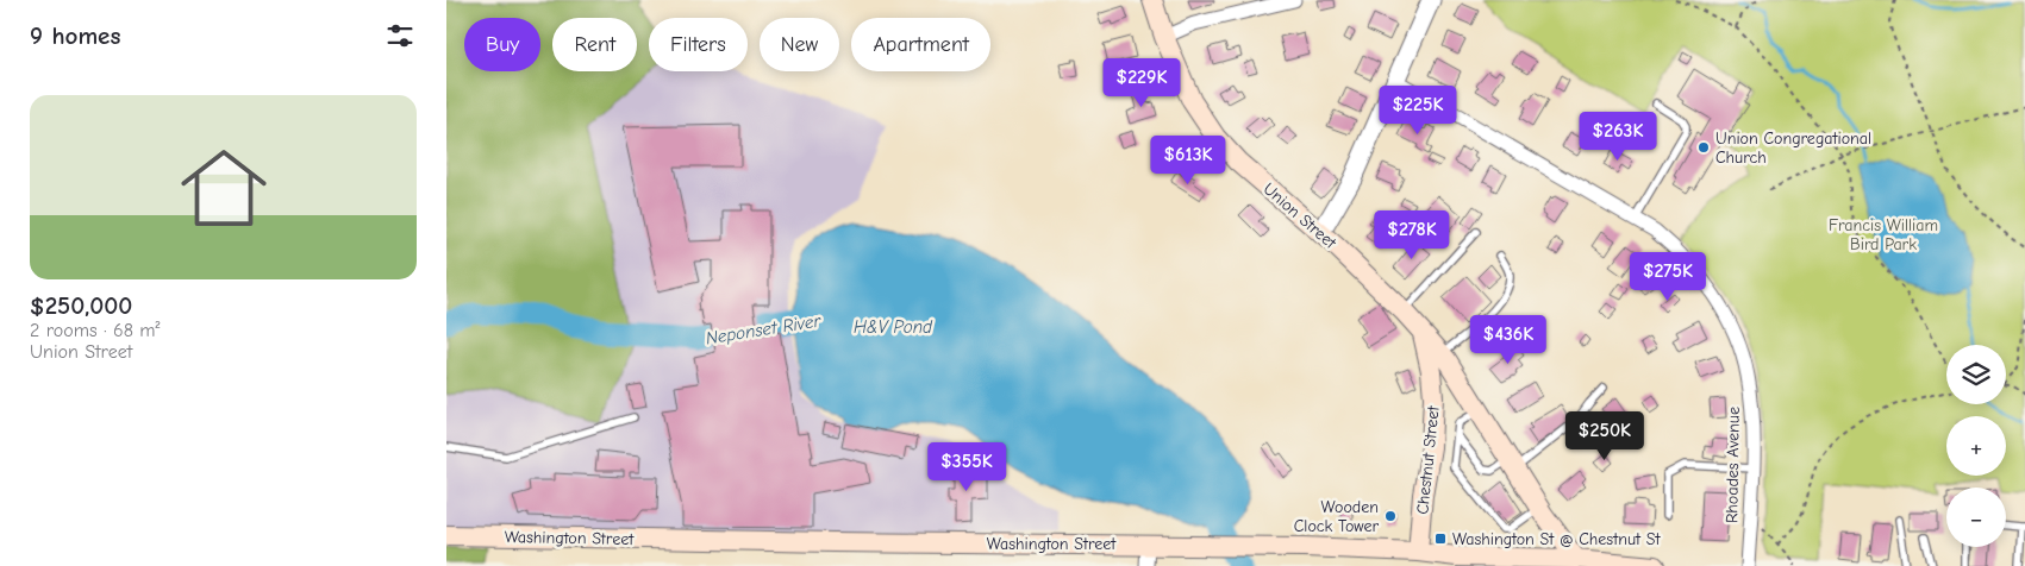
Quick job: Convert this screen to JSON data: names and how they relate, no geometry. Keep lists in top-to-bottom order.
{
  "streets": {
    "main road": ["Union Street", "Chestnut Street", "Washington Street"],
    "street": ["Rhoades Avenue"]
  },
  "crossings": [
    ["Union Street", "Chestnut Street"],
    ["Union Street", "Washington Street"],
    ["Chestnut Street", "Washington Street"]
  ],
  "water": ["H&V Pond", "Neponset River"],
  "parks": ["Francis William Bird Park"],
  "places": {
    "other": ["Union Congregational Church", "Wooden Clock Tower"],
    "transit": ["Washington St @ Chestnut St"]
  },
  "page": {
    "heading": "9 homes",
    "chip": [
      "Buy",
      "Rent",
      "Filters",
      "New",
      "Apartment"
    ],
    "price": [
      "$229K",
      "$225K",
      "$263K",
      "$613K",
      "$278K",
      "$275K",
      "$436K",
      "$250K",
      "$355K"
    ],
    "list": [
      {
        "name": "$250,000",
        "note": "2 rooms · 68 m² · Union Street"
      }
    ],
    "map_buttons": ["+", "−"]
  }
}
